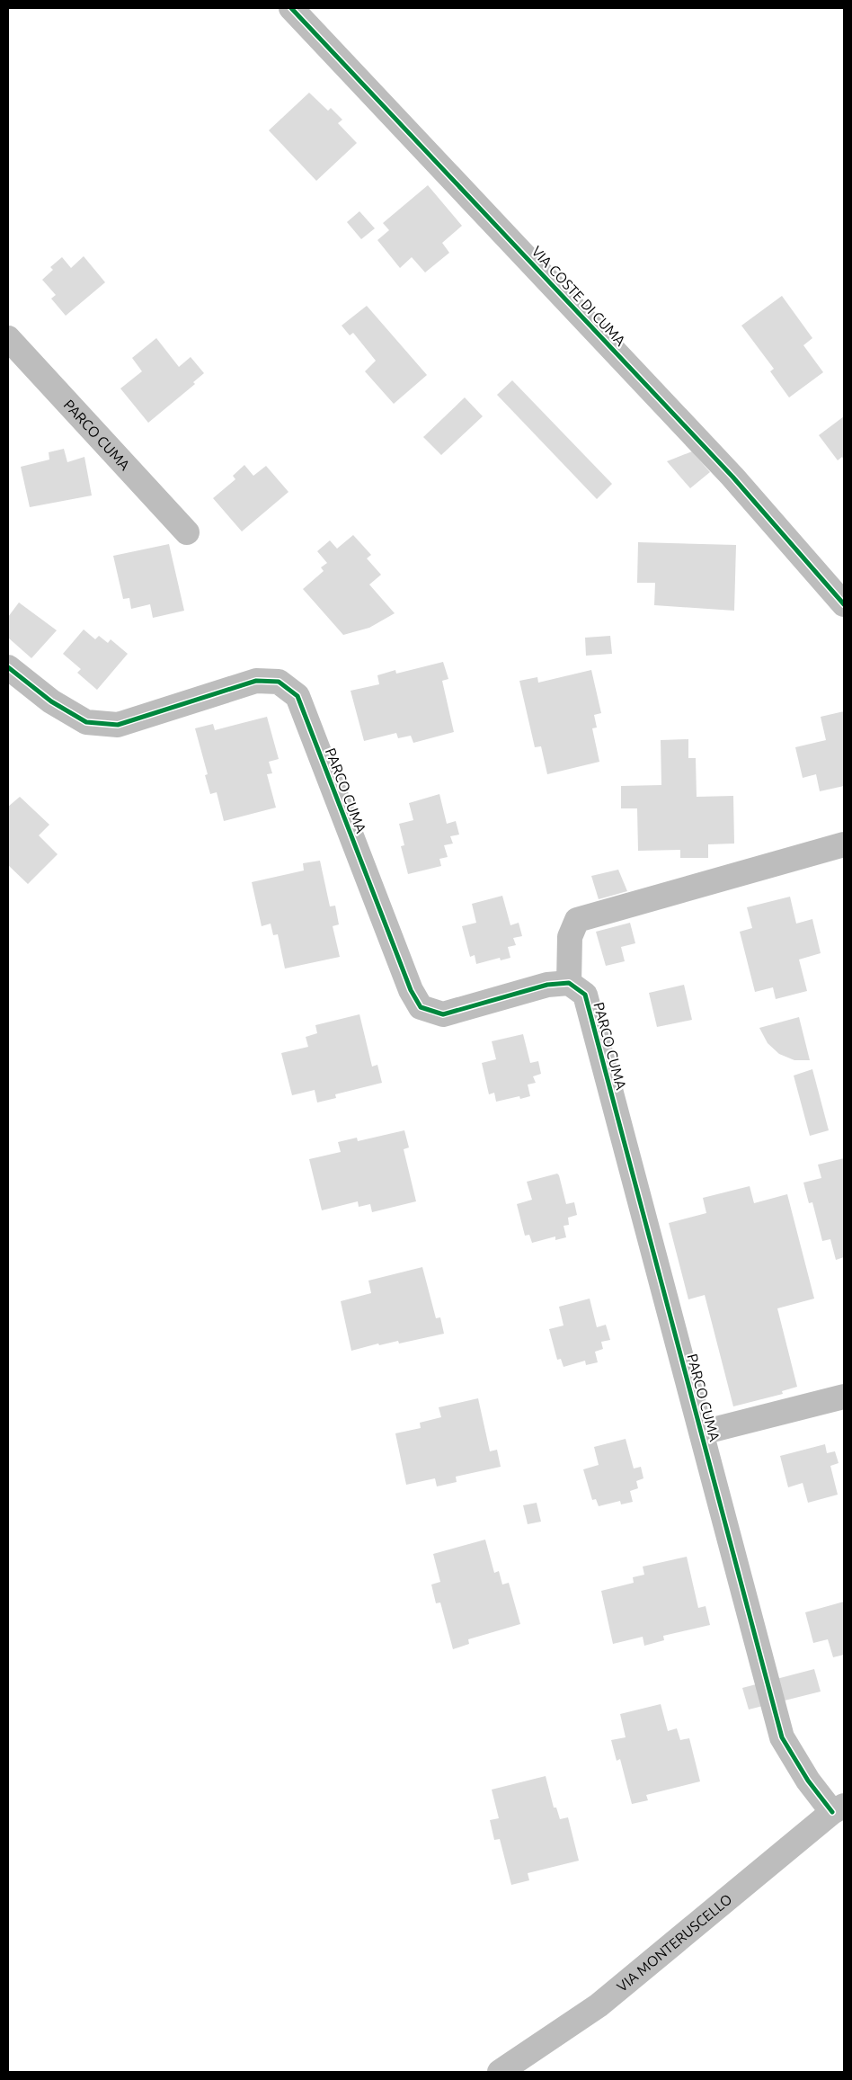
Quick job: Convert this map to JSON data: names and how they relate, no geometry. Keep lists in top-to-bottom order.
{
  "streets": {
    "street": ["VIA COSTE DI CUMA", "PARCO CUMA", "VIA MONTERUSCELLO"]
  },
  "crossings": [
    ["PARCO CUMA", "VIA MONTERUSCELLO"]
  ]
}
